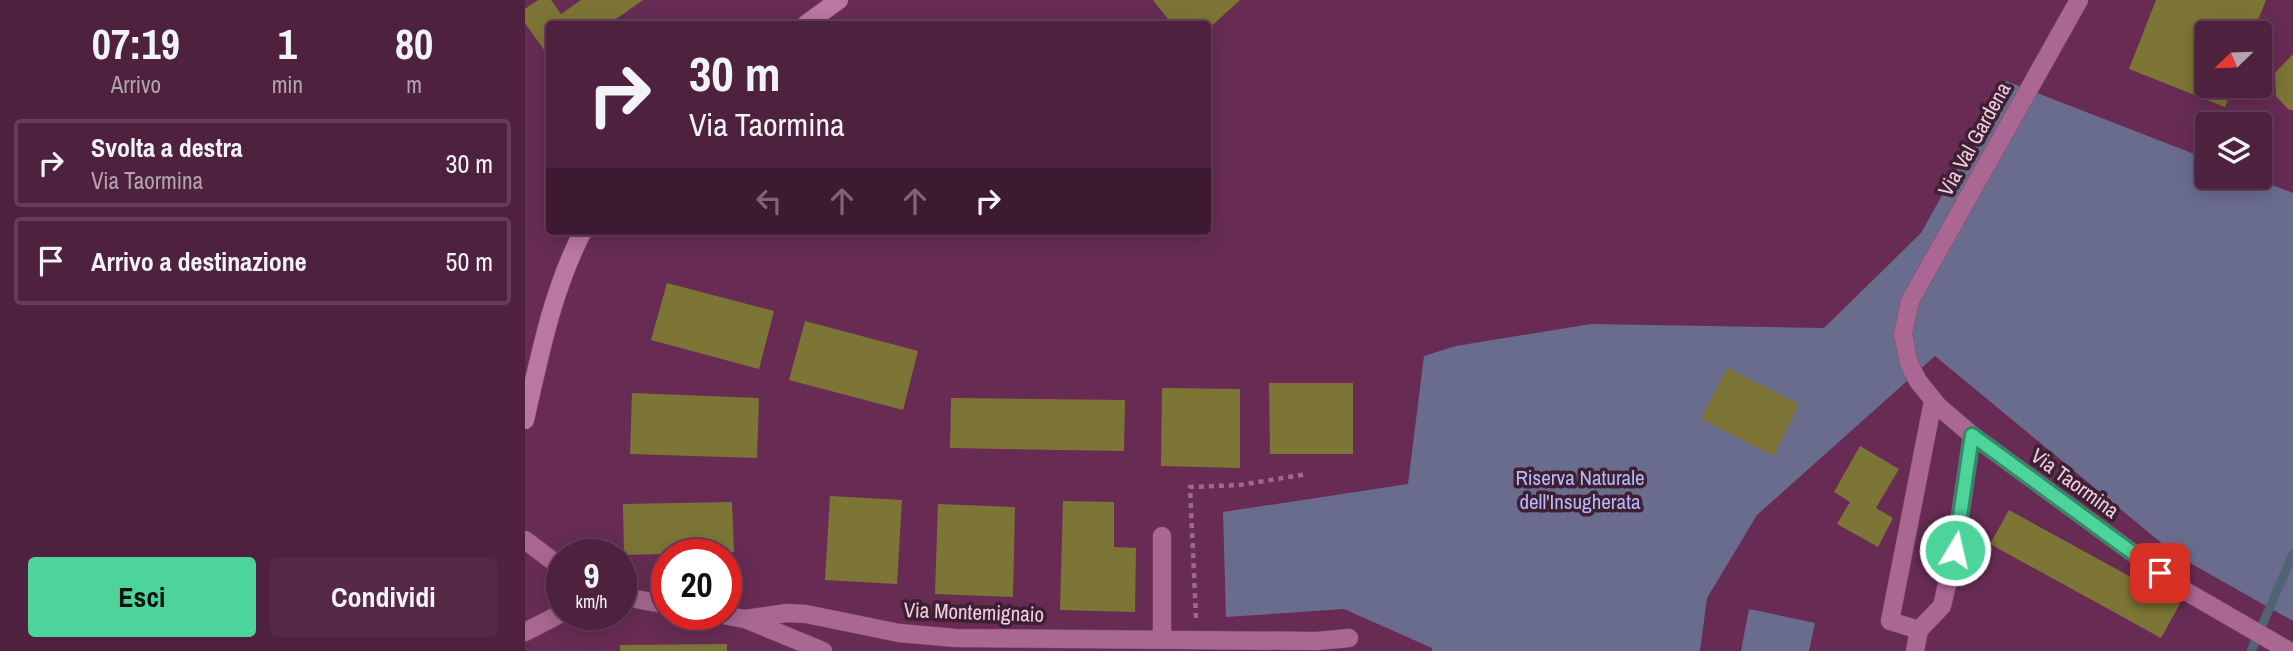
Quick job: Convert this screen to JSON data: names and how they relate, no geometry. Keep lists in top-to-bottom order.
{
  "streets": {
    "street": ["Via Val Gardena", "Via Taormina", "Via Montemignaio"]
  },
  "crossings": [
    ["Via Val Gardena", "Via Taormina"]
  ],
  "parks": ["Riserva Naturale dell'Insugherata"],
  "north": "bottom left",
  "page": {
    "eta": [
      "07:19",
      "Arrivo",
      "1",
      "min",
      "80",
      "m"
    ],
    "turn": ["30 m", "Via Taormina"],
    "list": [
      {
        "name": "Svolta a destra",
        "note": "Via Taormina",
        "value": "30 m"
      },
      {
        "name": "Arrivo a destinazione",
        "value": "50 m"
      }
    ],
    "speed": "9 km/h",
    "limit": "20",
    "buttons": ["Esci", "Condividi"]
  }
}
